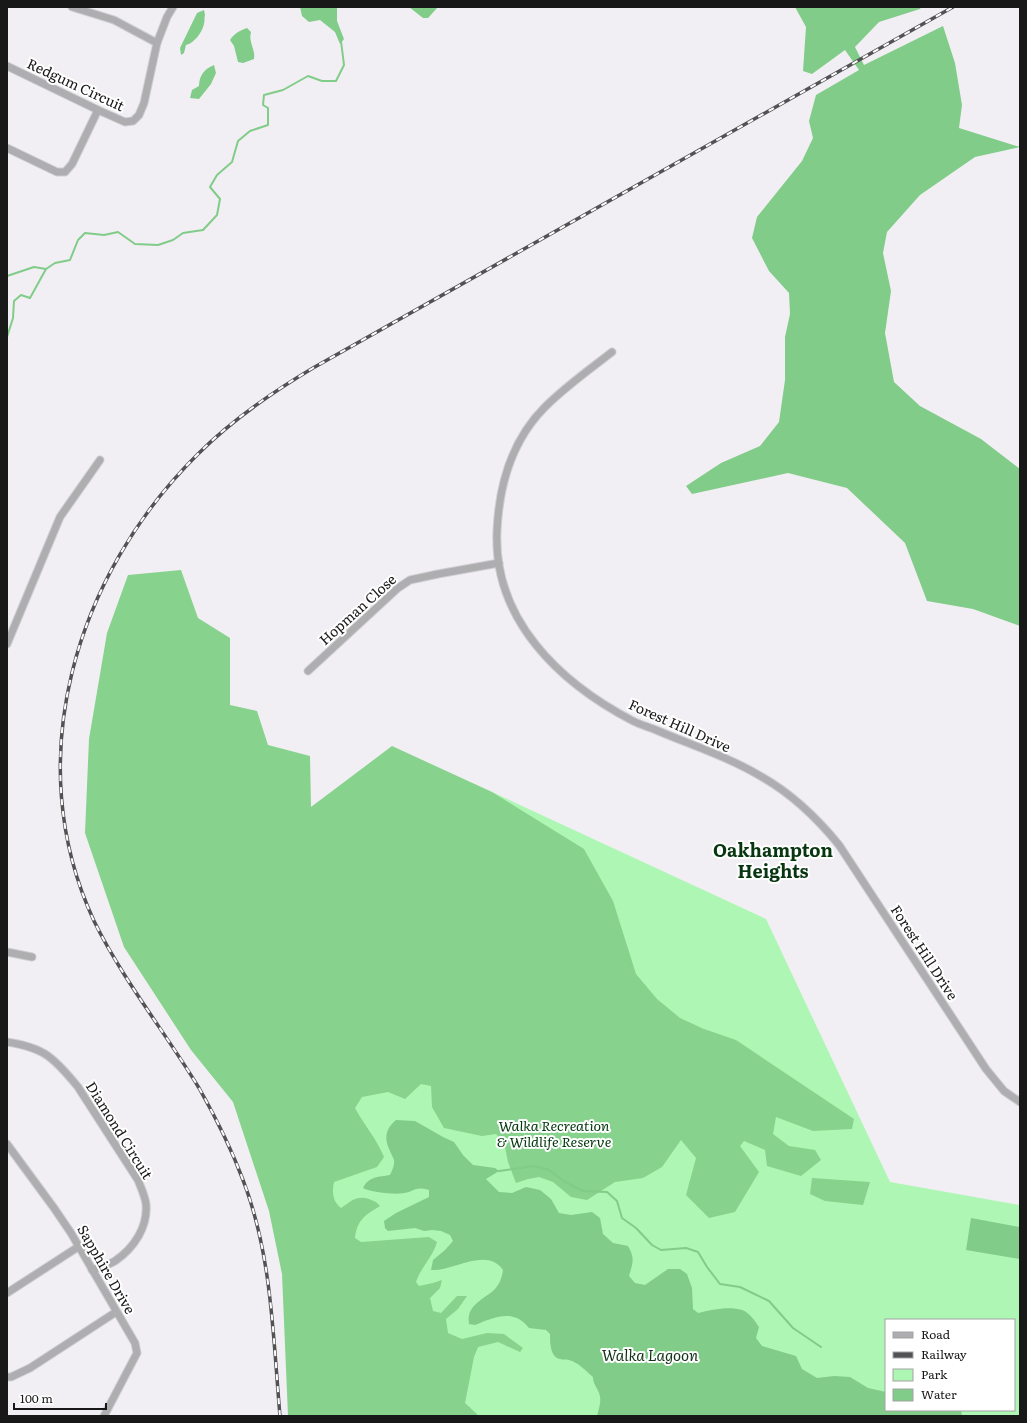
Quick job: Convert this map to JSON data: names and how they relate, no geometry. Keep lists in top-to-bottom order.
{
  "streets": {
    "street": [
      "Redgum Circuit",
      "Hopman Close",
      "Forest Hill Drive",
      "Diamond Circuit",
      "Sapphire Drive"
    ]
  },
  "crossings": [
    ["Hopman Close", "Forest Hill Drive"],
    ["Diamond Circuit", "Sapphire Drive"]
  ],
  "districts": ["Oakhampton Heights"],
  "water": ["Walka Lagoon"],
  "parks": ["Walka Recreation & Wildlife Reserve"],
  "legend": [
    "Road",
    "Railway",
    "Park",
    "Water"
  ],
  "scale_bar": "100 m"
}
